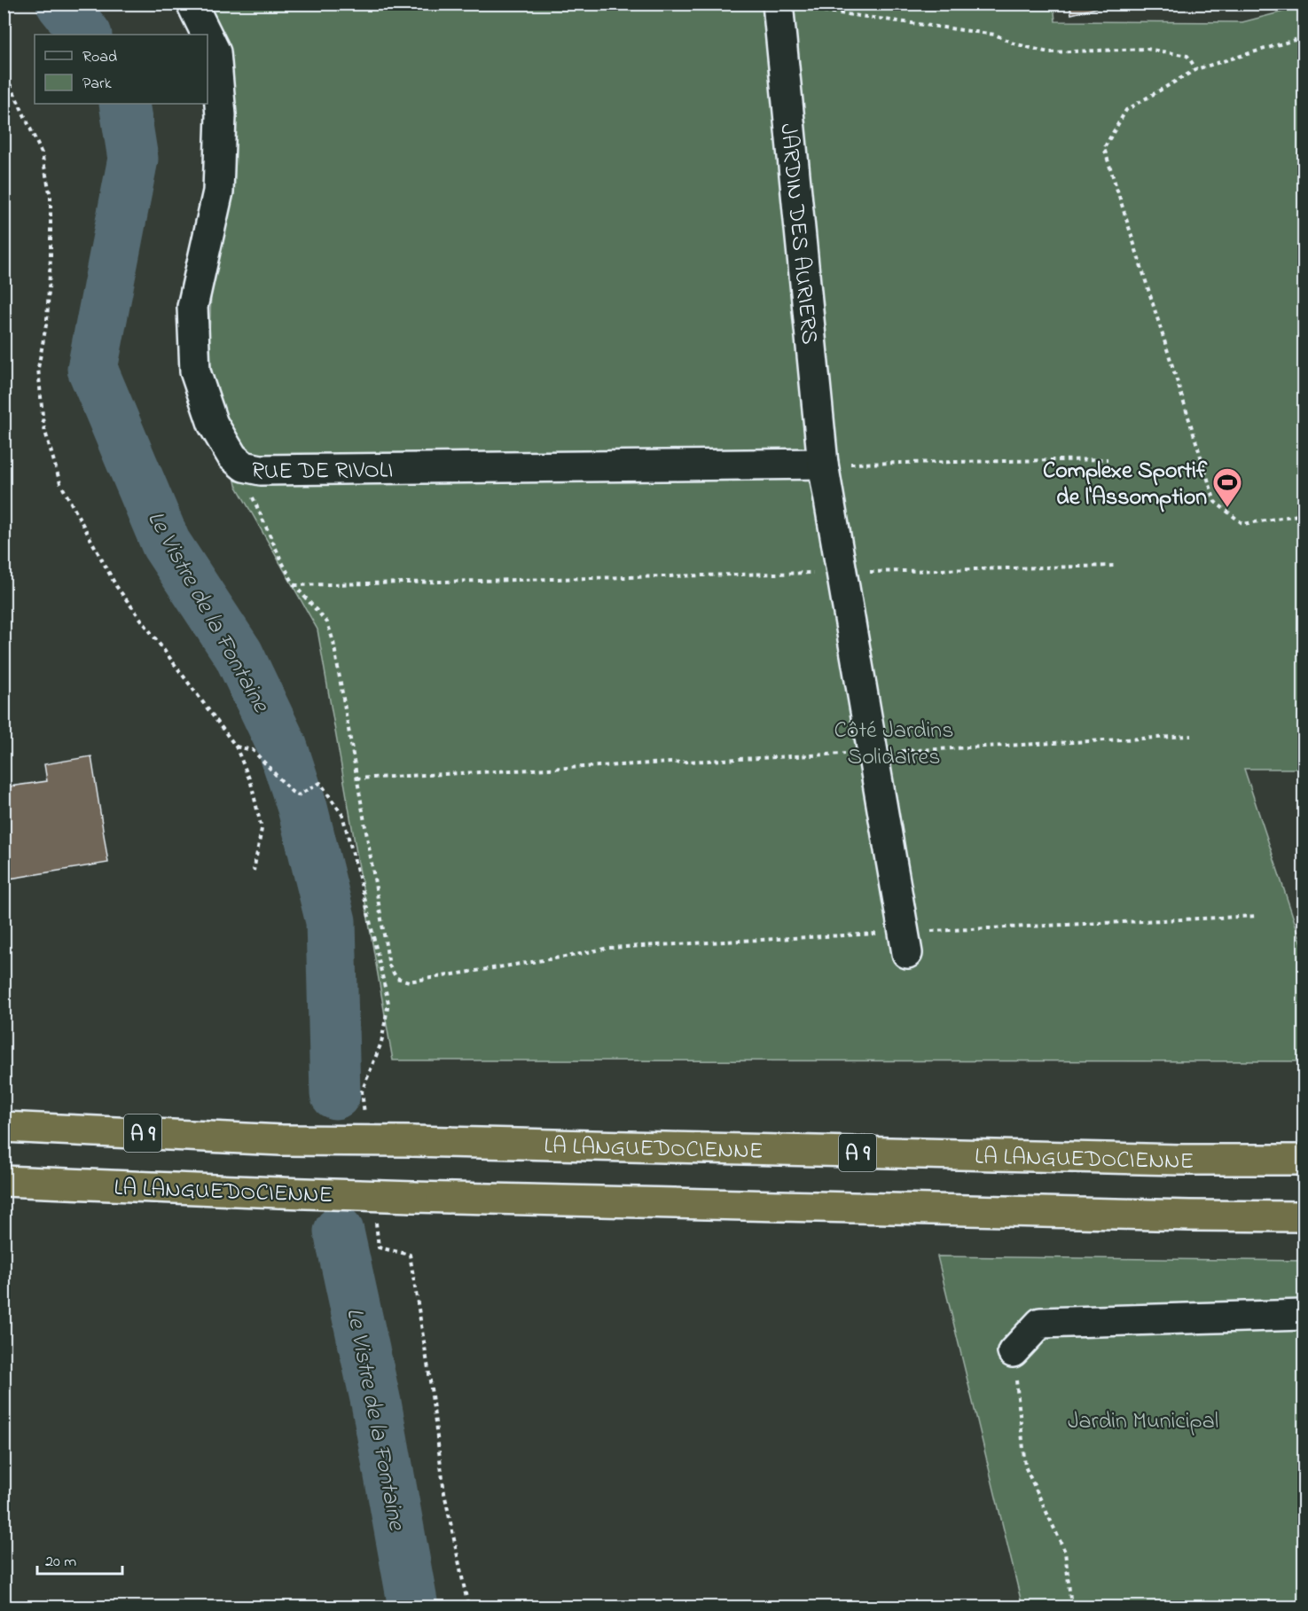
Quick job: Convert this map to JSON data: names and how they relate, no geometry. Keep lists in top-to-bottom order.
{
  "streets": {
    "highway": ["A 9", "LA LANGUEDOCIENNE"],
    "street": ["JARDIN DES AURIERS", "RUE DE RIVOLI"]
  },
  "crossings": [
    ["JARDIN DES AURIERS", "RUE DE RIVOLI"]
  ],
  "water": ["Le Vistre de la Fontaine"],
  "parks": ["Côté Jardins Solidaires", "Jardin Municipal"],
  "places": {
    "sports": ["Complexe Sportif de l'Assomption"]
  },
  "legend": ["Road", "Park"],
  "scale_bar": "20 m"
}
